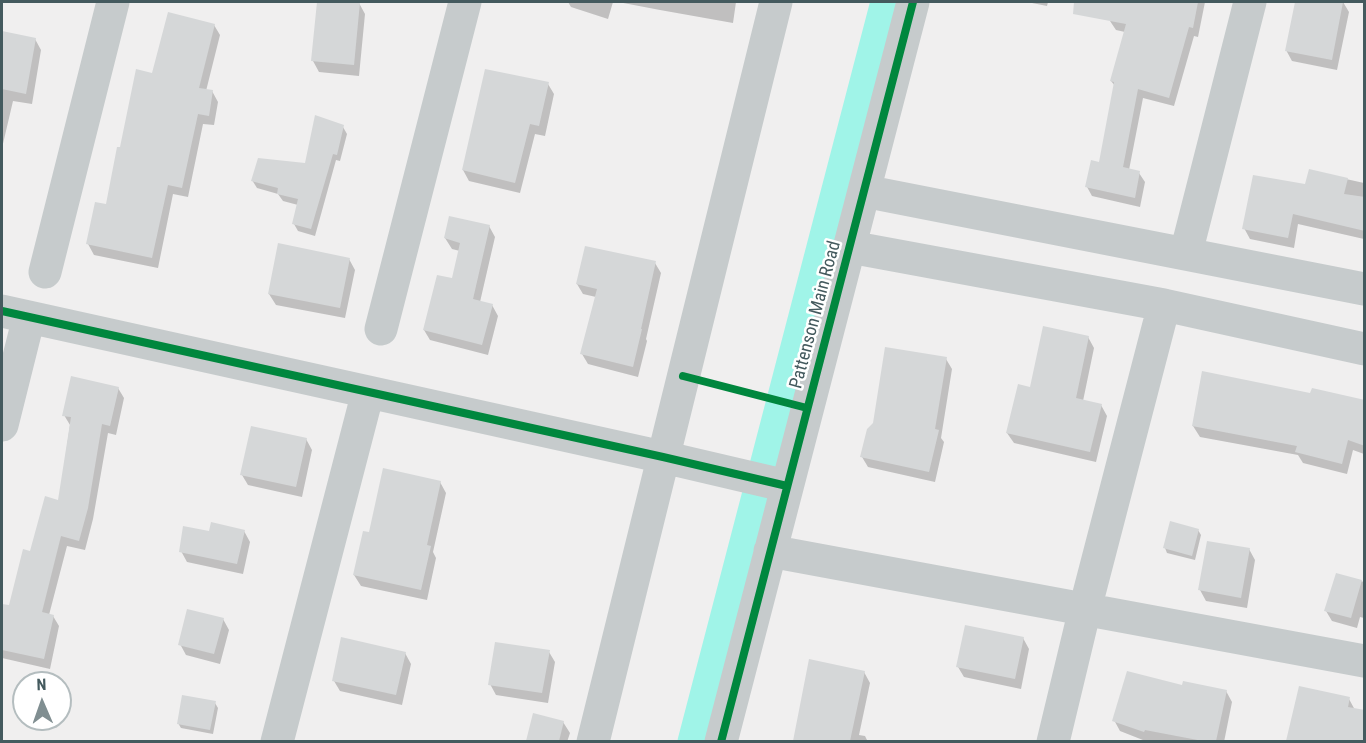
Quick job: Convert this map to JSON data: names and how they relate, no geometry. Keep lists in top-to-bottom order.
{
  "streets": {
    "street": ["Pattenson Main Road"]
  },
  "north": "top"
}
